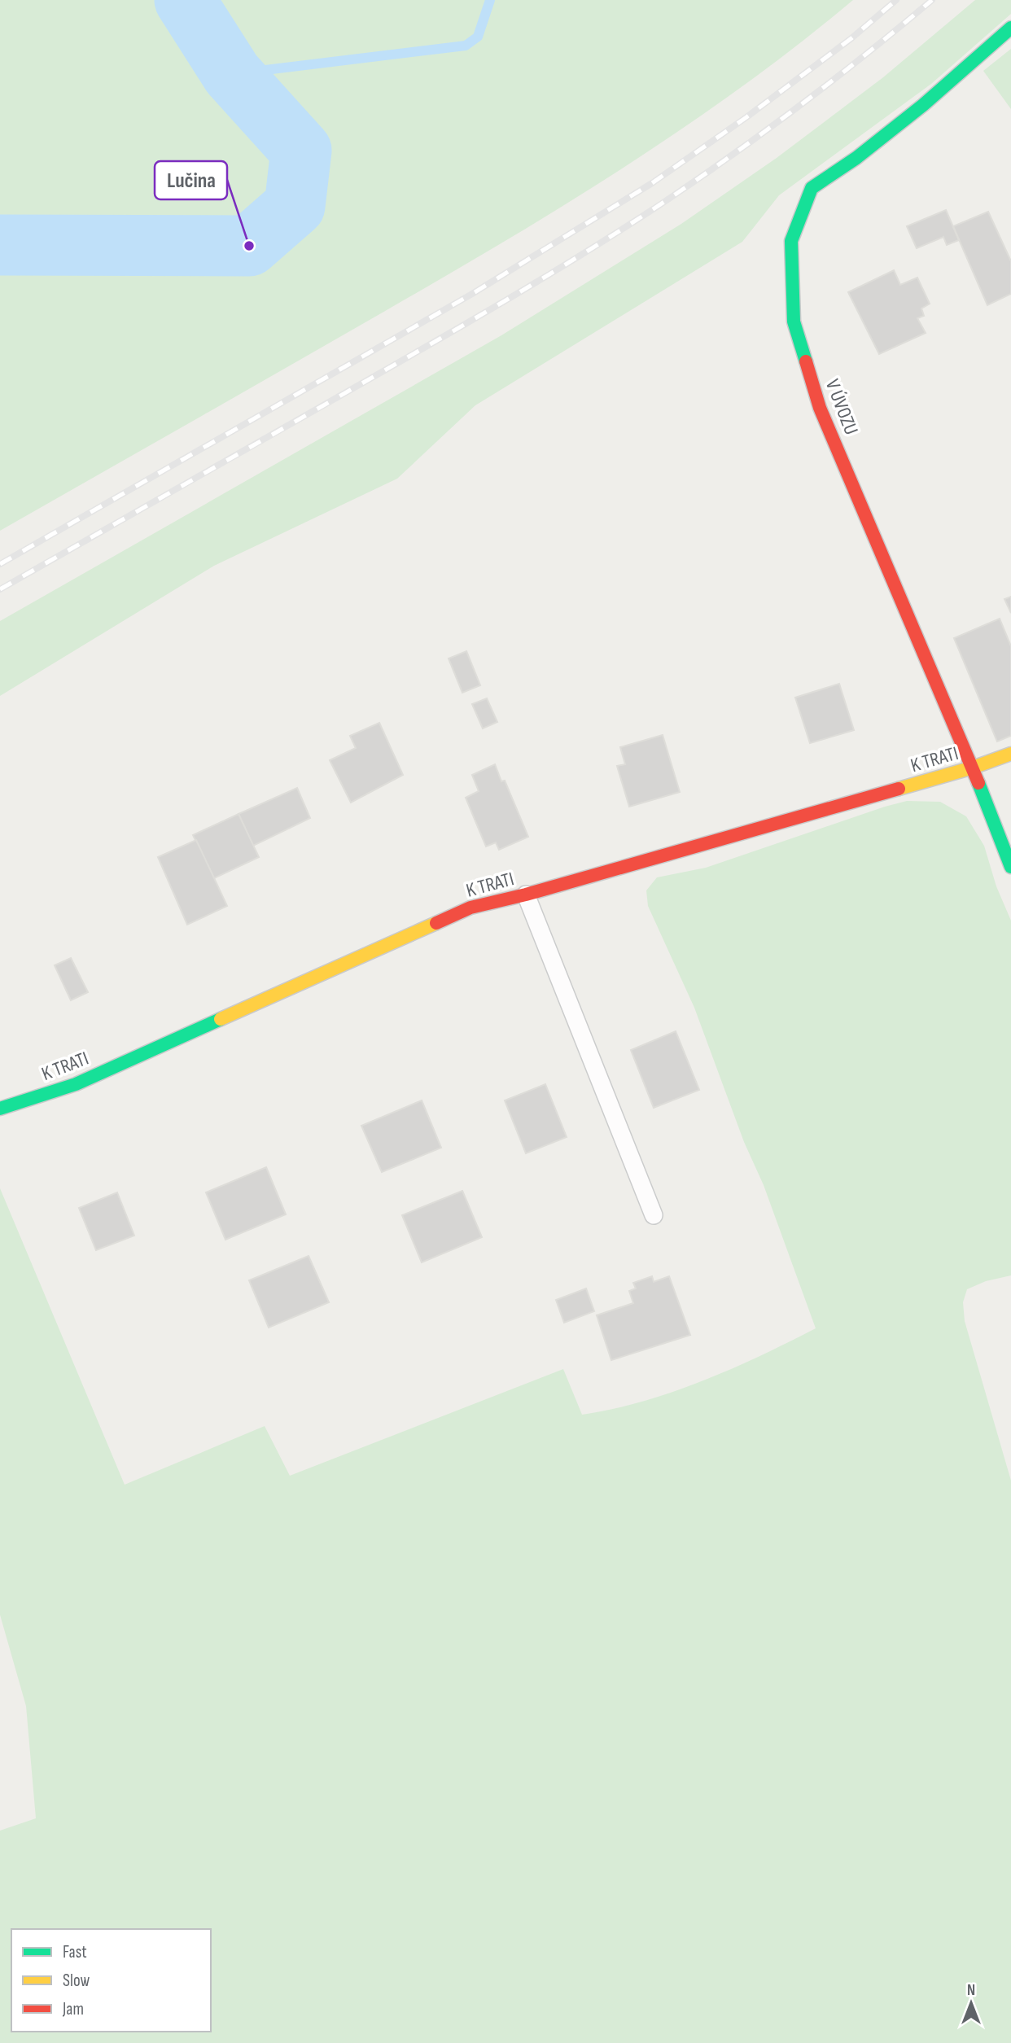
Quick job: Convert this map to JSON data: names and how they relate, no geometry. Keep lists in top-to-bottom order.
{
  "streets": {
    "street": ["V ÚVOZU", "K TRATI"]
  },
  "crossings": [
    ["V ÚVOZU", "K TRATI"]
  ],
  "places": ["Lučina"],
  "legend": ["Fast", "Slow", "Jam"],
  "north": "top"
}
